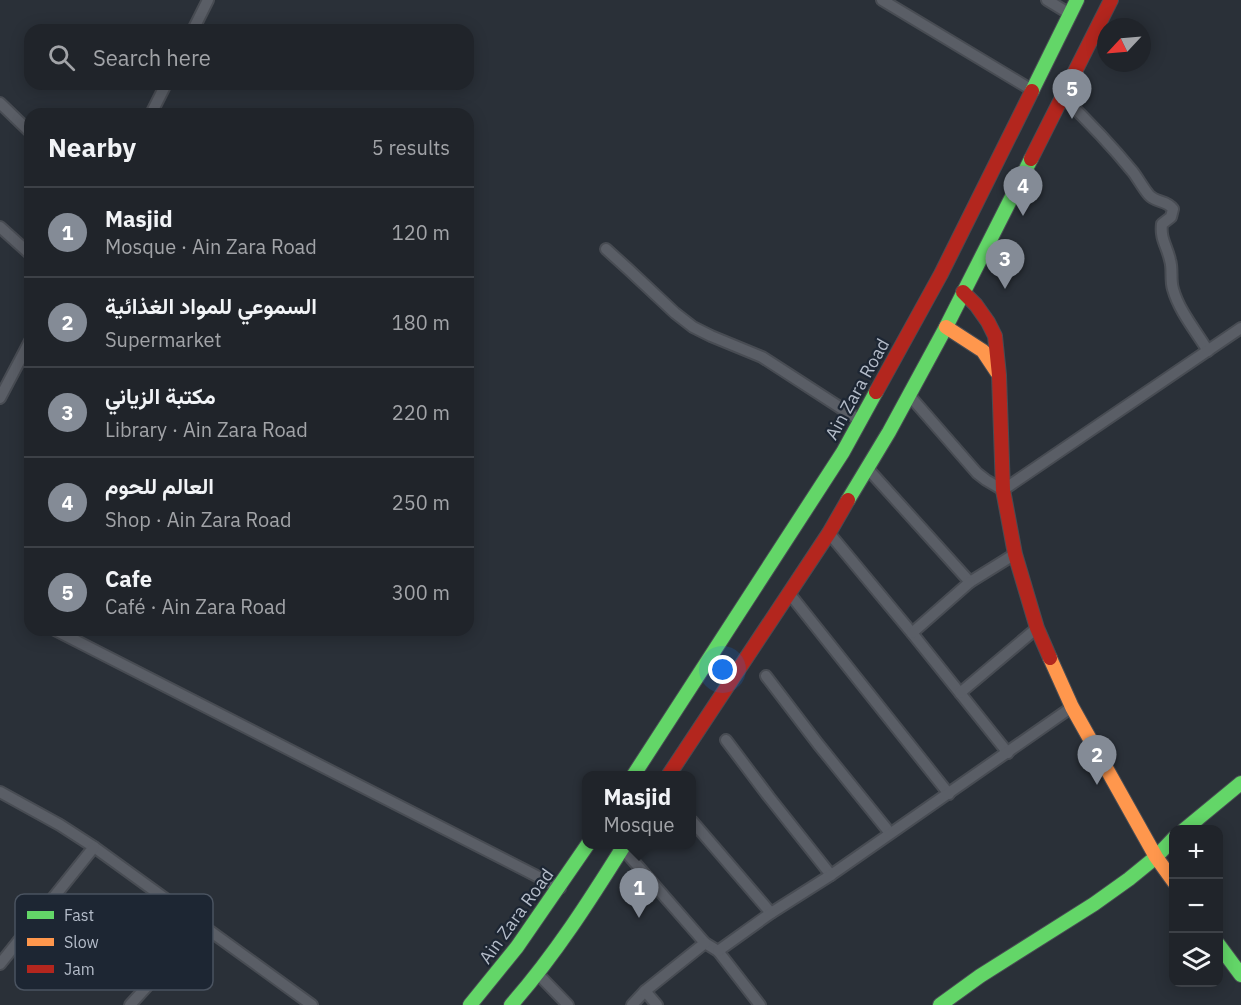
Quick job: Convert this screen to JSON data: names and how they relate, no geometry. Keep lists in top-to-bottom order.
{
  "streets": {
    "main road": ["Ain Zara Road"]
  },
  "legend": ["Fast", "Slow", "Jam"],
  "north": "bottom left",
  "page": {
    "search": "Search here",
    "pins": [
      "5",
      "4",
      "3",
      "2",
      "1"
    ],
    "heading": ["Nearby", "5 results"],
    "list": [
      {
        "mark": "1",
        "name": "Masjid",
        "note": "Mosque · Ain Zara Road",
        "value": "120 m"
      },
      {
        "mark": "2",
        "name": "السموعي للمواد الغذائية",
        "note": "Supermarket",
        "value": "180 m"
      },
      {
        "mark": "3",
        "name": "مكتبة الزياني",
        "note": "Library · Ain Zara Road",
        "value": "220 m"
      },
      {
        "mark": "4",
        "name": "العالم للحوم",
        "note": "Shop · Ain Zara Road",
        "value": "250 m"
      },
      {
        "mark": "5",
        "name": "Cafe",
        "note": "Café · Ain Zara Road",
        "value": "300 m"
      }
    ],
    "popup": ["Masjid", "Mosque"],
    "map_buttons": ["+", "−"]
  }
}
